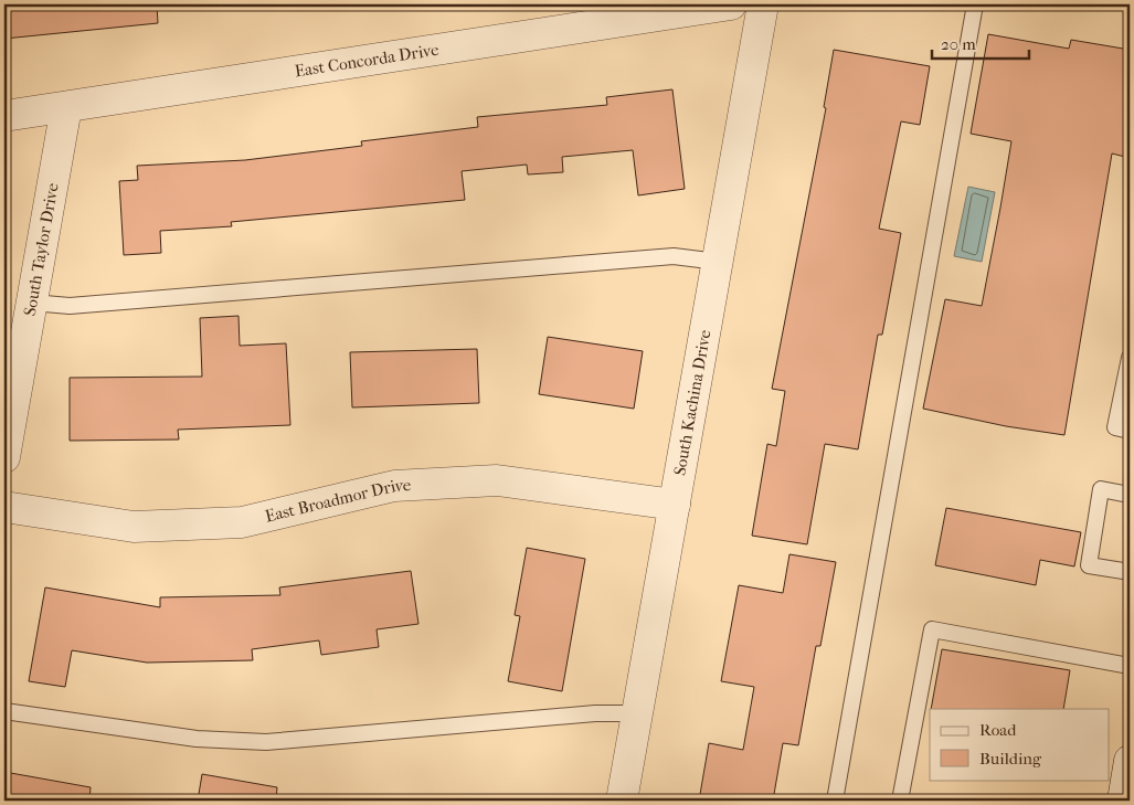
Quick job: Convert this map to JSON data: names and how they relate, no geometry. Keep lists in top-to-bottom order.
{
  "streets": {
    "street": [
      "East Concorda Drive",
      "South Taylor Drive",
      "South Kachina Drive",
      "East Broadmor Drive"
    ]
  },
  "crossings": [
    ["East Concorda Drive", "South Taylor Drive"],
    ["South Kachina Drive", "East Broadmor Drive"]
  ],
  "legend": ["Road", "Building"],
  "scale_bar": "20 m"
}
